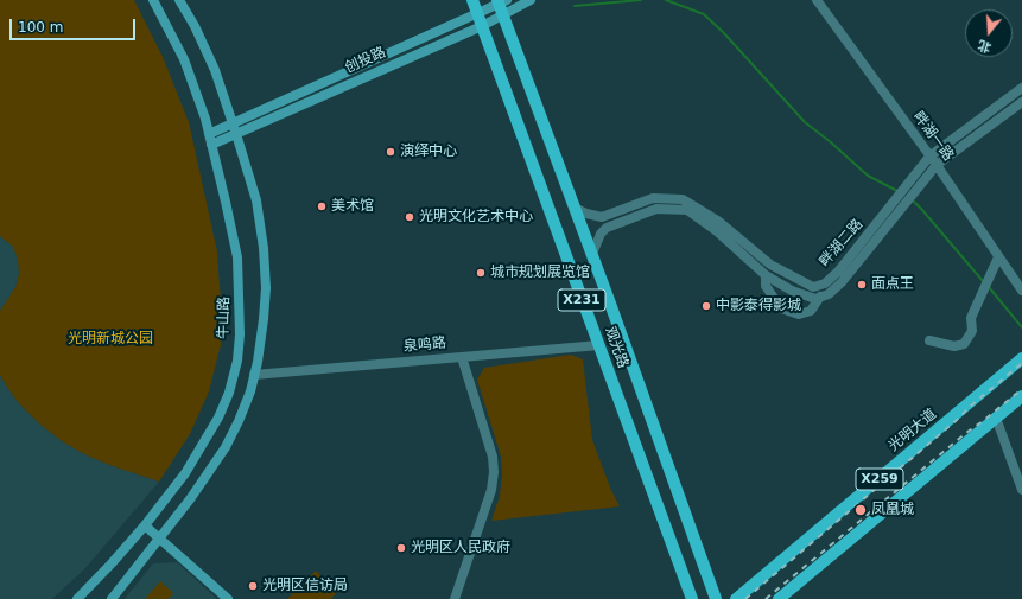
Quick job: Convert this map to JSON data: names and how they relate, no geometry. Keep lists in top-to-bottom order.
{
  "streets": {
    "main road": [
      "X231",
      "观光路",
      "光明大道",
      "X259"
    ],
    "street": [
      "创投路",
      "畔湖一路",
      "畔湖二路",
      "牛山路",
      "泉鸣路"
    ]
  },
  "crossings": [
    ["创投路", "牛山路"],
    ["创投路", "观光路"],
    ["畔湖一路", "畔湖二路"],
    ["畔湖二路", "观光路"],
    ["泉鸣路", "观光路"]
  ],
  "parks": ["光明新城公园"],
  "places": [
    "演绎中心",
    "美术馆",
    "光明文化艺术中心",
    "城市规划展览馆",
    "面点王",
    "中影泰得影城",
    "凤凰城",
    "光明区人民政府",
    "光明区信访局"
  ],
  "scale_bar": "100 m",
  "north": "bottom"
}
